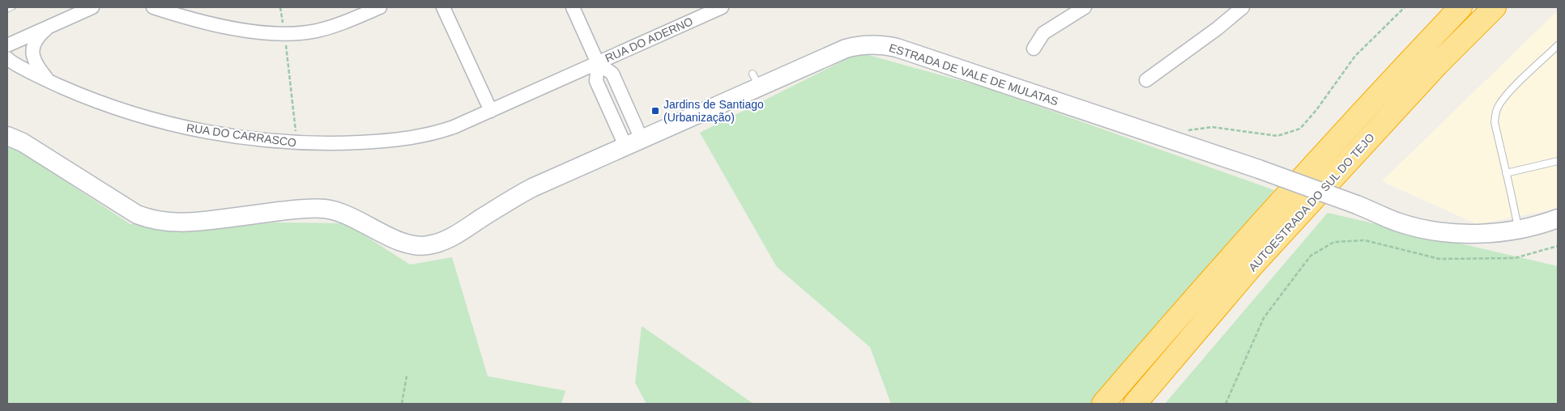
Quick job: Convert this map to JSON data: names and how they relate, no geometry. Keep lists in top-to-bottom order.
{
  "streets": {
    "highway": ["AUTOESTRADA DO SUL DO TEJO"],
    "street": ["RUA DO ADERNO", "ESTRADA DE VALE DE MULATAS", "RUA DO CARRASCO"]
  },
  "crossings": [
    ["RUA DO ADERNO", "RUA DO CARRASCO"]
  ],
  "places": {
    "transit": ["Jardins de Santiago (Urbanização)"]
  }
}
